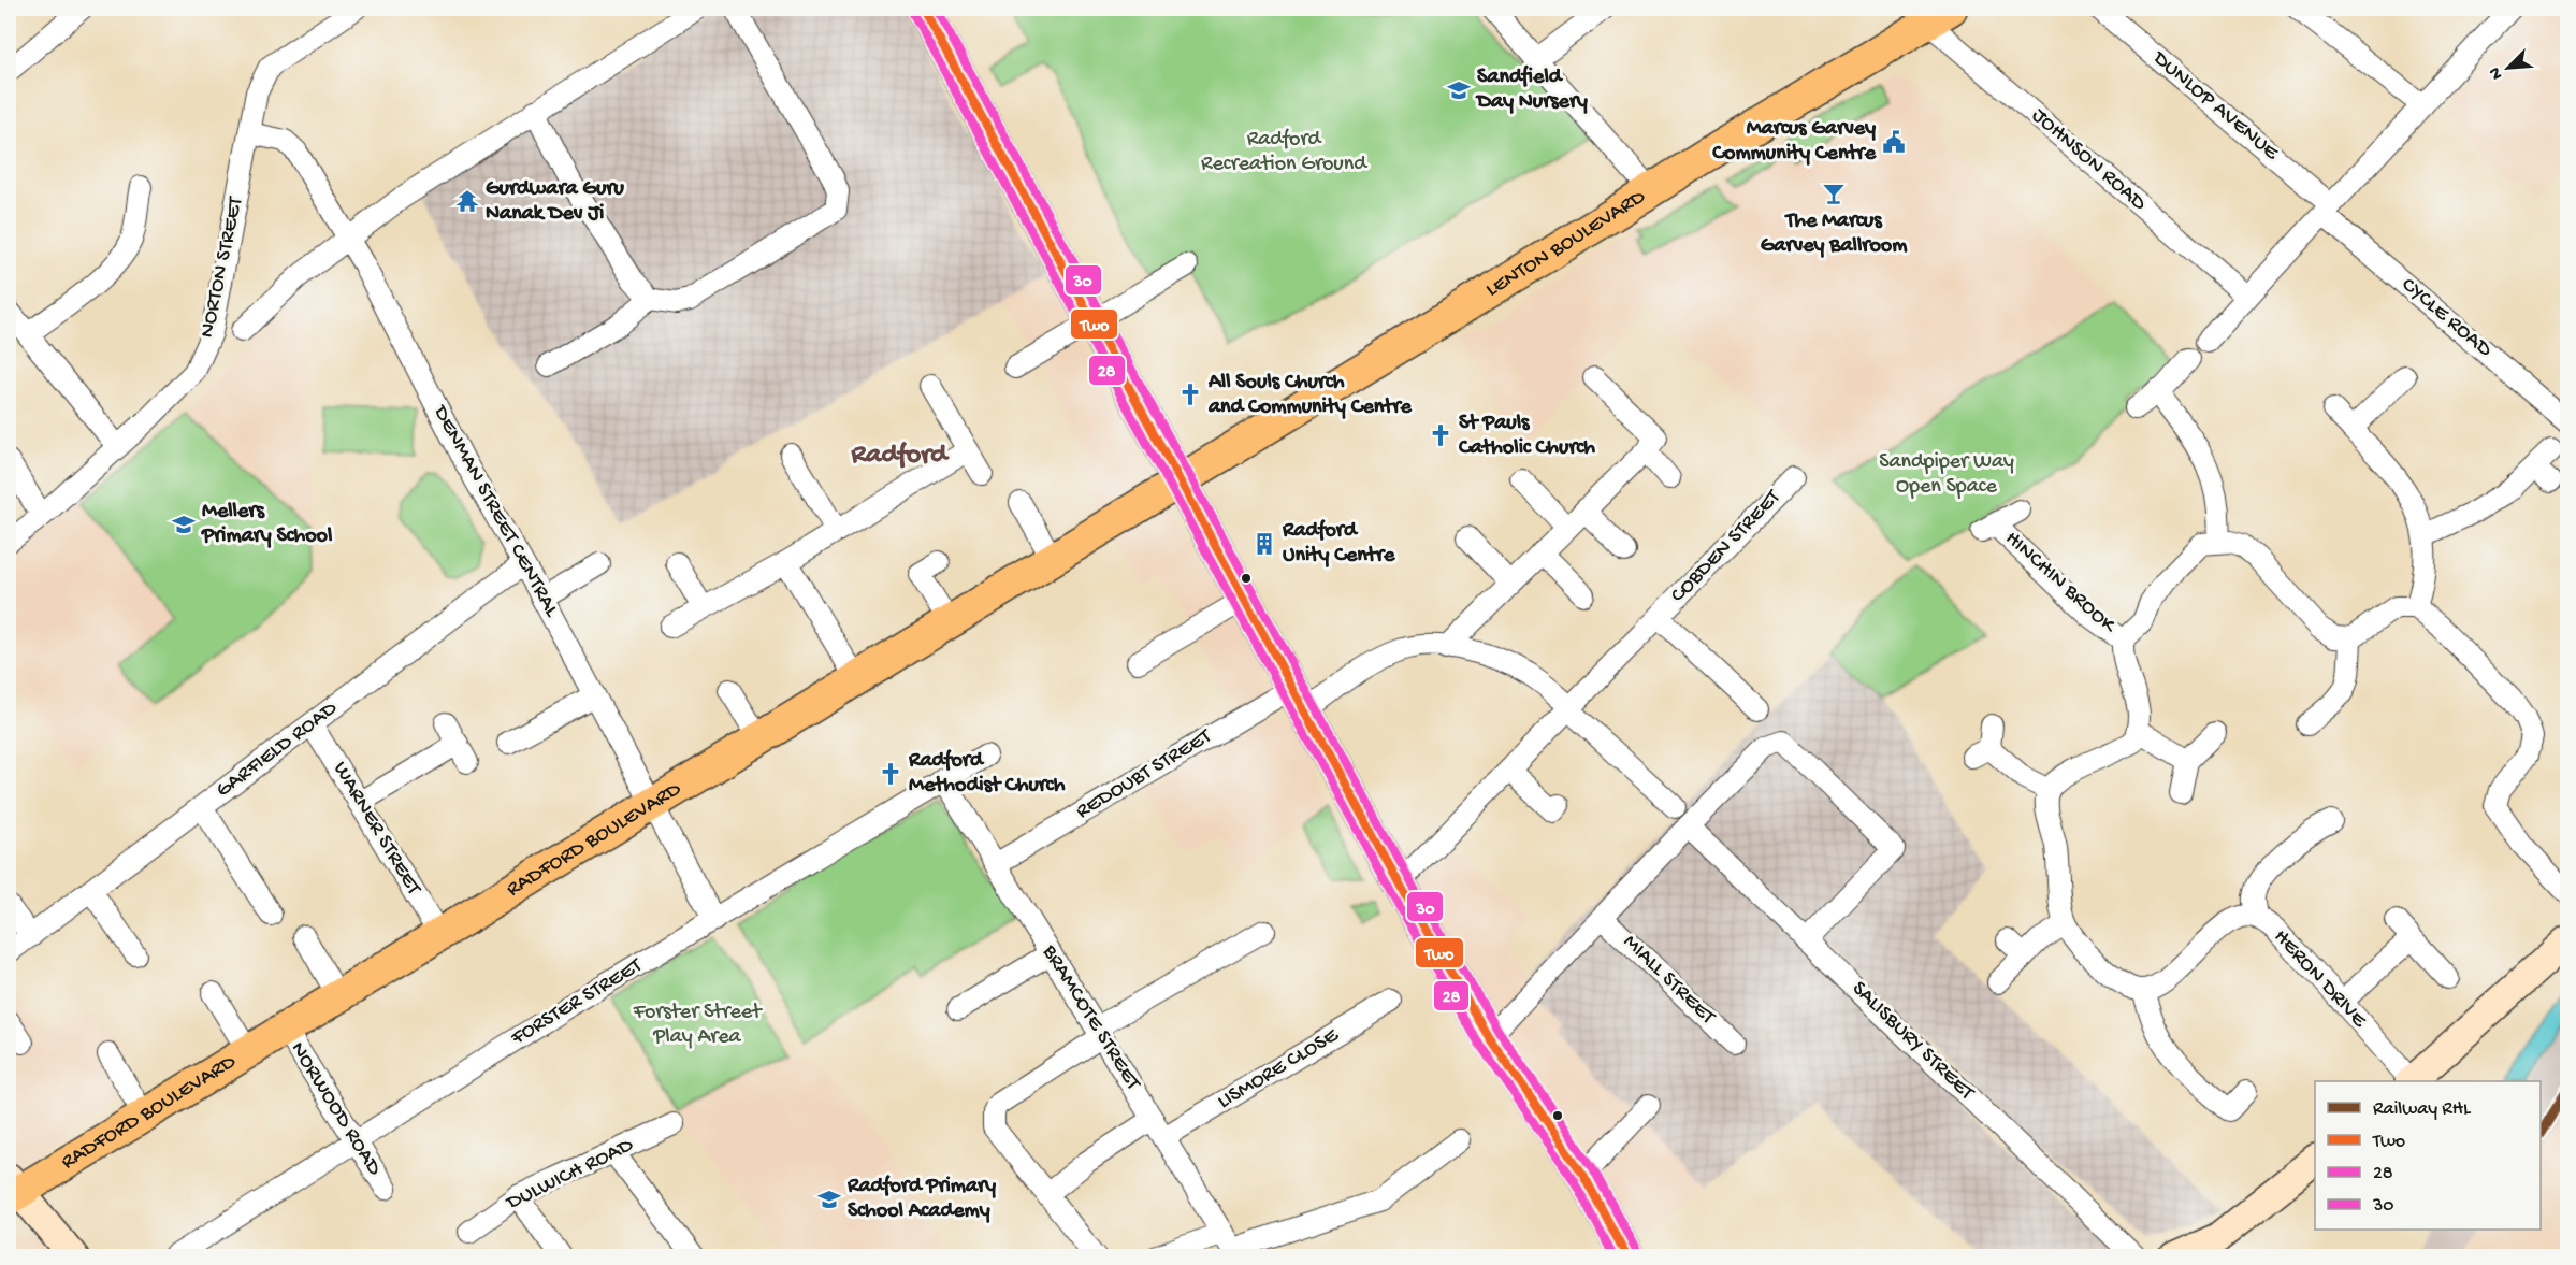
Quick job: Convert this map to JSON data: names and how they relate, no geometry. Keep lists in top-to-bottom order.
{
  "streets": {
    "main road": ["LENTON BOULEVARD", "RADFORD BOULEVARD"],
    "street": [
      "DUNLOP AVENUE",
      "JOHNSON ROAD",
      "NORTON STREET",
      "CYCLE ROAD",
      "DENMAN STREET CENTRAL",
      "COBDEN STREET",
      "HINCHIN BROOK",
      "GARFIELD ROAD",
      "REDOUBT STREET",
      "WARNER STREET",
      "HERON DRIVE",
      "MIALL STREET",
      "FORSTER STREET",
      "BRAMCOTE STREET",
      "SALISBURY STREET",
      "LISMORE CLOSE",
      "NORWOOD ROAD",
      "DULWICH ROAD"
    ]
  },
  "crossings": [
    ["DUNLOP AVENUE", "CYCLE ROAD"],
    ["JOHNSON ROAD", "LENTON BOULEVARD"],
    ["LENTON BOULEVARD", "RADFORD BOULEVARD"],
    ["NORTON STREET", "DENMAN STREET CENTRAL"],
    ["DENMAN STREET CENTRAL", "GARFIELD ROAD"],
    ["DENMAN STREET CENTRAL", "RADFORD BOULEVARD"],
    ["DENMAN STREET CENTRAL", "FORSTER STREET"],
    ["COBDEN STREET", "REDOUBT STREET"],
    ["GARFIELD ROAD", "WARNER STREET"],
    ["REDOUBT STREET", "BRAMCOTE STREET"],
    ["WARNER STREET", "RADFORD BOULEVARD"],
    ["RADFORD BOULEVARD", "NORWOOD ROAD"],
    ["FORSTER STREET", "BRAMCOTE STREET"],
    ["FORSTER STREET", "NORWOOD ROAD"],
    ["BRAMCOTE STREET", "LISMORE CLOSE"]
  ],
  "districts": ["Radford"],
  "parks": ["Radford Recreation Ground", "Sandpiper Way Open Space", "Forster Street Play Area"],
  "places": {
    "school or university": ["Sandfield Day Nursery", "Mellers Primary School", "Radford Primary School Academy"],
    "public building": ["Marcus Garvey Community Centre"],
    "bar": ["The Marcus Garvey Ballroom"],
    "temple": ["Gurdwara Guru Nanak Dev Ji"],
    "church": ["All Souls Church and Community Centre", "St Pauls Catholic Church", "Radford Methodist Church"],
    "building": ["Radford Unity Centre"]
  },
  "lines": [
    "transit line Two",
    "transit line 30",
    "transit line 28",
    "rail line RHL"
  ],
  "legend": [
    "Railway RHL",
    "Two",
    "28",
    "30"
  ],
  "north": "bottom left"
}
